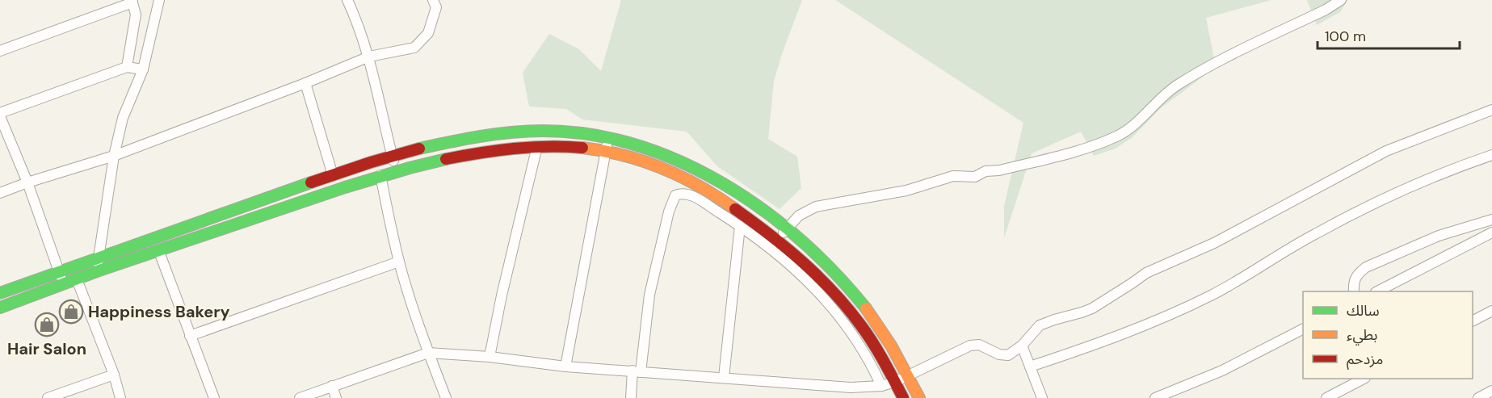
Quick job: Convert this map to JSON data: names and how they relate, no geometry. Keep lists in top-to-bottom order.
{
  "places": {
    "shop": ["Happiness Bakery", "Hair Salon"]
  },
  "legend": ["سالك", "بطيء", "مزدحم"],
  "scale_bar": "100 m"
}
